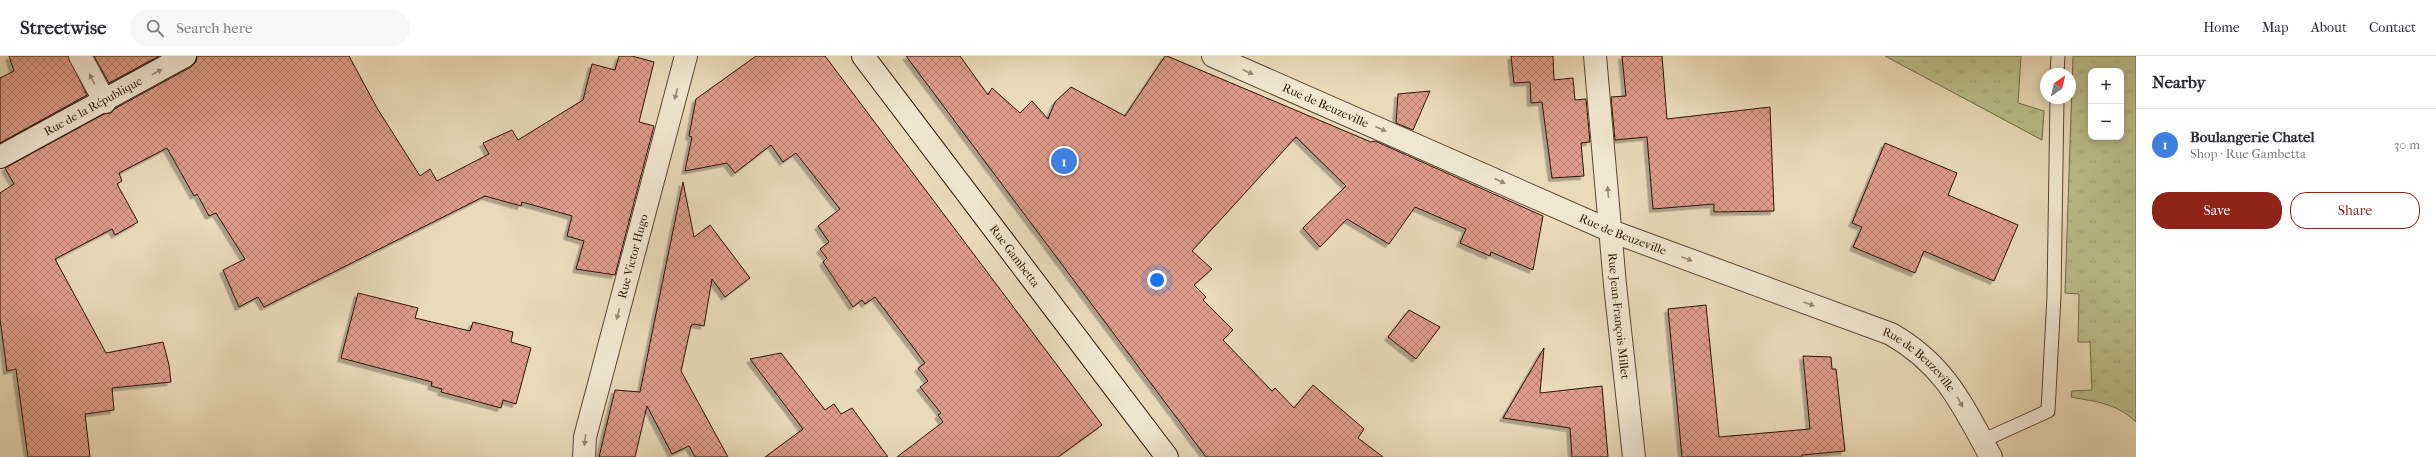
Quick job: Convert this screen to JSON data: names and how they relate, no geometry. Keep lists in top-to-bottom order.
{
  "streets": {
    "street": [
      "Rue de Beuzeville",
      "Rue de la République",
      "Rue Victor Hugo",
      "Rue Gambetta",
      "Rue Jean-François Millet"
    ]
  },
  "crossings": [
    ["Rue de Beuzeville", "Rue Jean-François Millet"]
  ],
  "one_way": [
    "Rue de Beuzeville",
    "Rue de la République",
    "Rue Victor Hugo",
    "Rue Jean-François Millet"
  ],
  "north": "top right",
  "page": {
    "header": "Streetwise",
    "search": "Search here",
    "nav": [
      "Home",
      "Map",
      "About",
      "Contact"
    ],
    "heading": "Nearby",
    "map_buttons": ["+", "−"],
    "list": [
      {
        "mark": "1",
        "name": "Boulangerie Chatel",
        "note": "Shop · Rue Gambetta",
        "value": "30 m"
      }
    ],
    "pins": "1",
    "buttons": ["Save", "Share"]
  }
}
